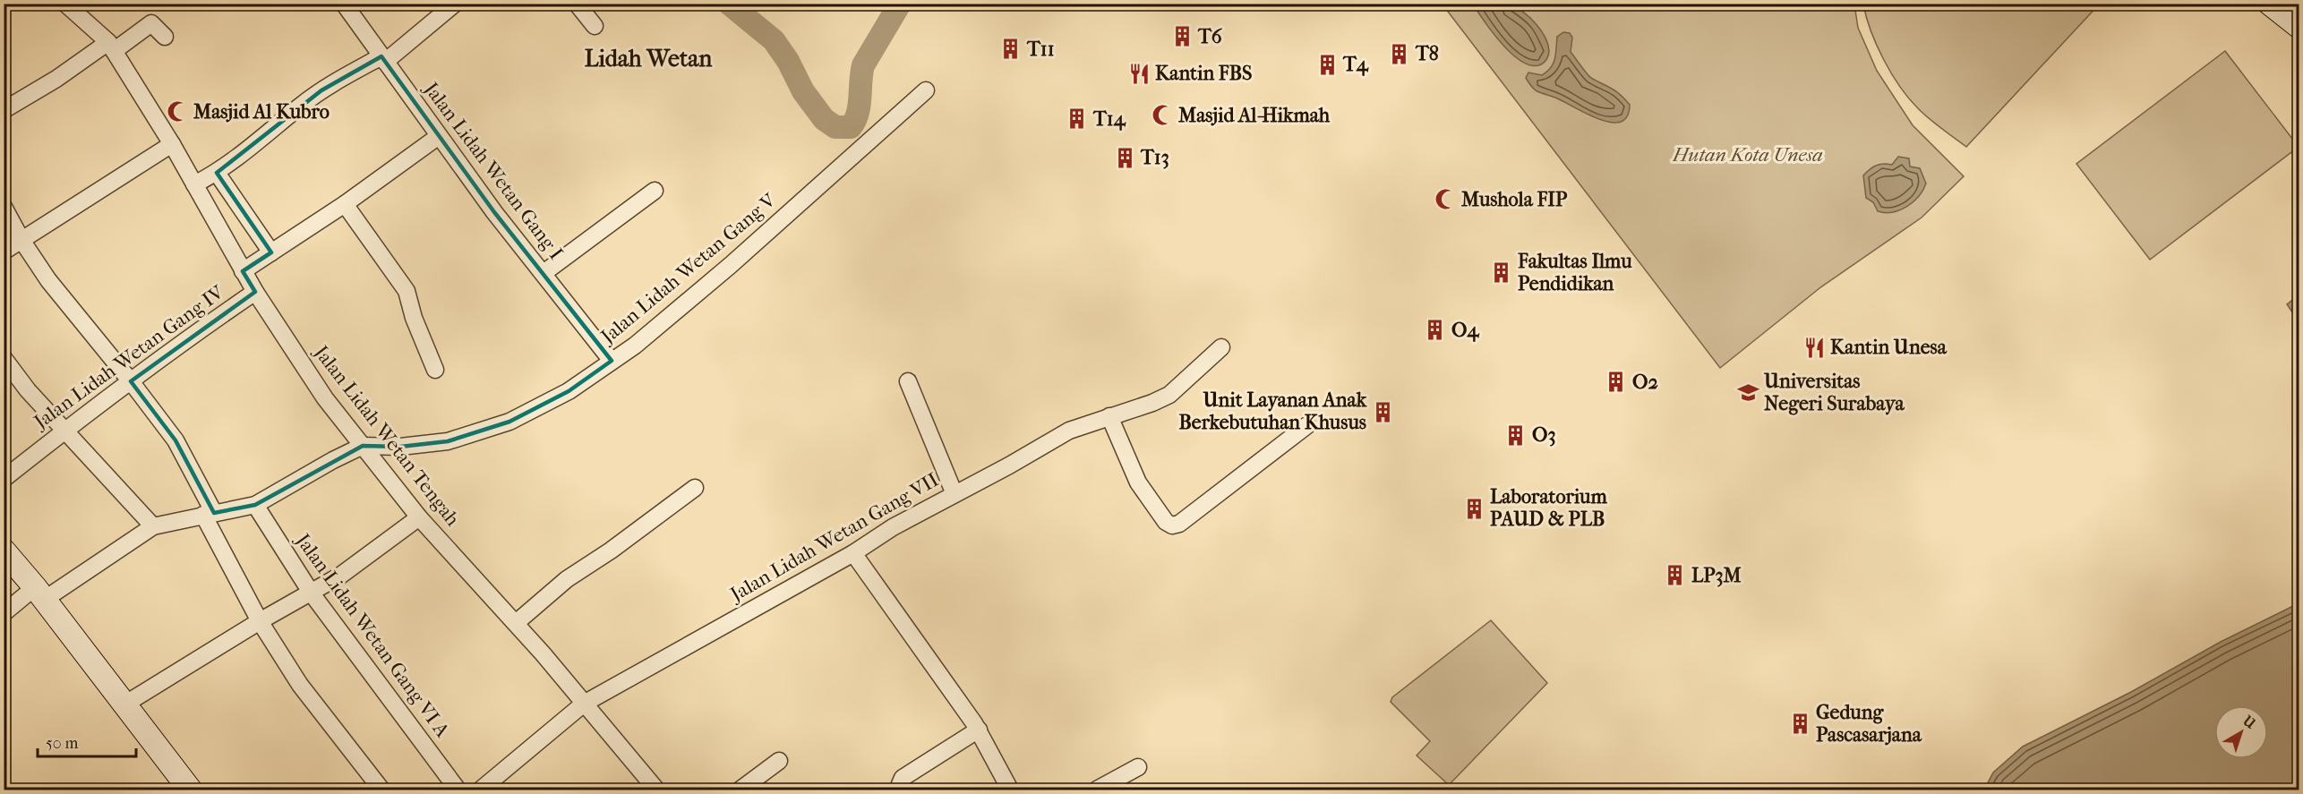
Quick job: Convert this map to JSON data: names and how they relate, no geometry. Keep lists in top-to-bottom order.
{
  "streets": {
    "street": [
      "Jalan Lidah Wetan Gang I",
      "Jalan Lidah Wetan Gang V",
      "Jalan Lidah Wetan Gang IV",
      "Jalan Lidah Wetan Tengah",
      "Jalan Lidah Wetan Gang VII",
      "Jalan Lidah Wetan Gang VI A"
    ]
  },
  "crossings": [
    ["Jalan Lidah Wetan Gang I", "Jalan Lidah Wetan Gang V"],
    ["Jalan Lidah Wetan Gang I", "Jalan Lidah Wetan Gang IV"],
    ["Jalan Lidah Wetan Gang V", "Jalan Lidah Wetan Tengah"],
    ["Jalan Lidah Wetan Gang V", "Jalan Lidah Wetan Gang VI A"],
    ["Jalan Lidah Wetan Gang IV", "Jalan Lidah Wetan Tengah"],
    ["Jalan Lidah Wetan Tengah", "Jalan Lidah Wetan Gang VII"]
  ],
  "districts": ["Lidah Wetan"],
  "parks": ["Hutan Kota Unesa"],
  "places": {
    "building": [
      "T6",
      "T11",
      "T8",
      "T4",
      "T14",
      "T13",
      "Fakultas Ilmu Pendidikan",
      "O4",
      "O2",
      "Unit Layanan Anak Berkebutuhan Khusus",
      "O3",
      "Laboratorium PAUD & PLB",
      "LP3M",
      "Gedung Pascasarjana"
    ],
    "restaurant": ["Kantin FBS", "Kantin Unesa"],
    "mosque": ["Masjid Al Kubro", "Masjid Al-Hikmah", "Mushola FIP"],
    "school or university": ["Universitas Negeri Surabaya"]
  },
  "scale_bar": "50 m",
  "north": "top right"
}
